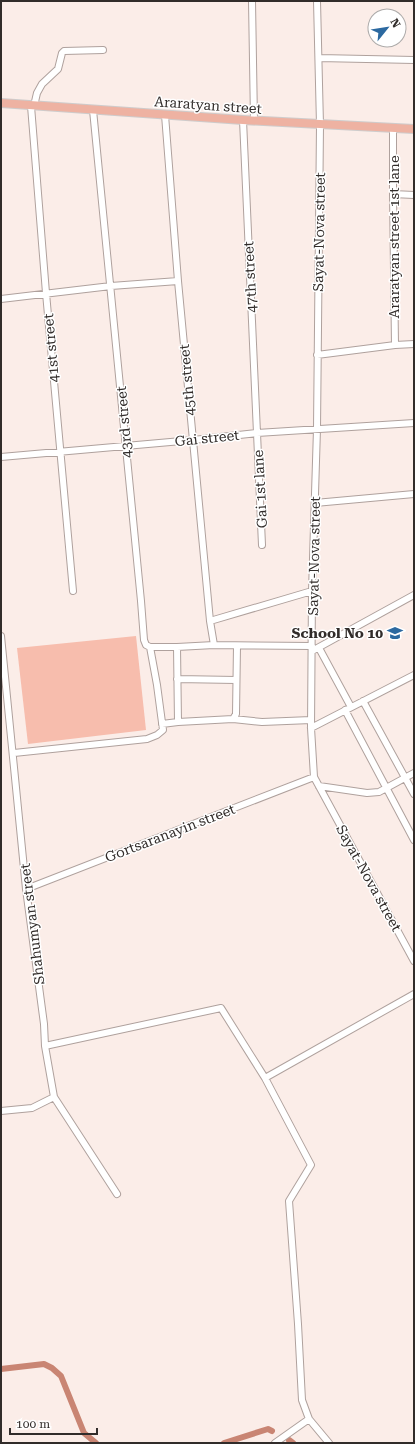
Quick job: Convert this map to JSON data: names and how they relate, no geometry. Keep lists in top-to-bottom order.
{
  "streets": {
    "main road": ["Araratyan street"],
    "street": [
      "Sayat-Nova street",
      "Araratyan street 1st lane",
      "47th street",
      "41st street",
      "45th street",
      "43rd street",
      "Gai street",
      "Gai 1st lane",
      "Gortsaranayin street",
      "Shahumyan street"
    ]
  },
  "crossings": [
    ["Araratyan street", "Sayat-Nova street"],
    ["Araratyan street", "Araratyan street 1st lane"],
    ["Araratyan street", "47th street"],
    ["Araratyan street", "41st street"],
    ["Araratyan street", "45th street"],
    ["Araratyan street", "43rd street"],
    ["Sayat-Nova street", "Gai street"],
    ["Sayat-Nova street", "Gortsaranayin street"],
    ["47th street", "Gai street"],
    ["47th street", "Gai 1st lane"],
    ["41st street", "Gai street"],
    ["45th street", "Gai street"],
    ["43rd street", "Gai street"],
    ["Gai street", "Gai 1st lane"],
    ["Gortsaranayin street", "Shahumyan street"]
  ],
  "places": {
    "school or university": ["School No 10"]
  },
  "scale_bar": "100 m",
  "north": "top right"
}
